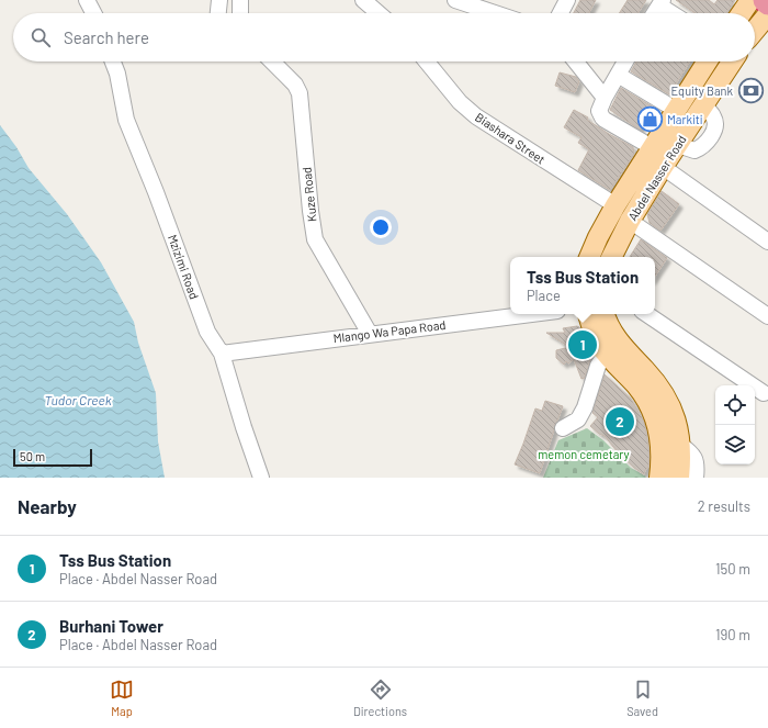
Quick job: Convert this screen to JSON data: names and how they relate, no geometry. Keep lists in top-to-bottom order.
{
  "streets": {
    "main road": ["Abdel Nasser Road"],
    "street": [
      "Biashara Street",
      "Kuze Road",
      "Mzizimi Road",
      "Mlango Wa Papa Road"
    ]
  },
  "crossings": [
    ["Biashara Street", "Abdel Nasser Road"],
    ["Kuze Road", "Mlango Wa Papa Road"],
    ["Mzizimi Road", "Mlango Wa Papa Road"]
  ],
  "water": ["Tudor Creek"],
  "parks": ["memon cemetary"],
  "places": {
    "bank": ["Equity Bank"],
    "shop": ["Markiti"]
  },
  "scale_bar": "50 m",
  "page": {
    "search": "Search here",
    "popup": ["Tss Bus Station", "Place"],
    "pins": ["1", "2"],
    "scale": "50 m",
    "heading": ["Nearby", "2 results"],
    "list": [
      {
        "mark": "1",
        "name": "Tss Bus Station",
        "note": "Place · Abdel Nasser Road",
        "value": "150 m"
      },
      {
        "mark": "2",
        "name": "Burhani Tower",
        "note": "Place · Abdel Nasser Road",
        "value": "190 m"
      }
    ],
    "nav": ["Map", "Directions", "Saved"]
  }
}
